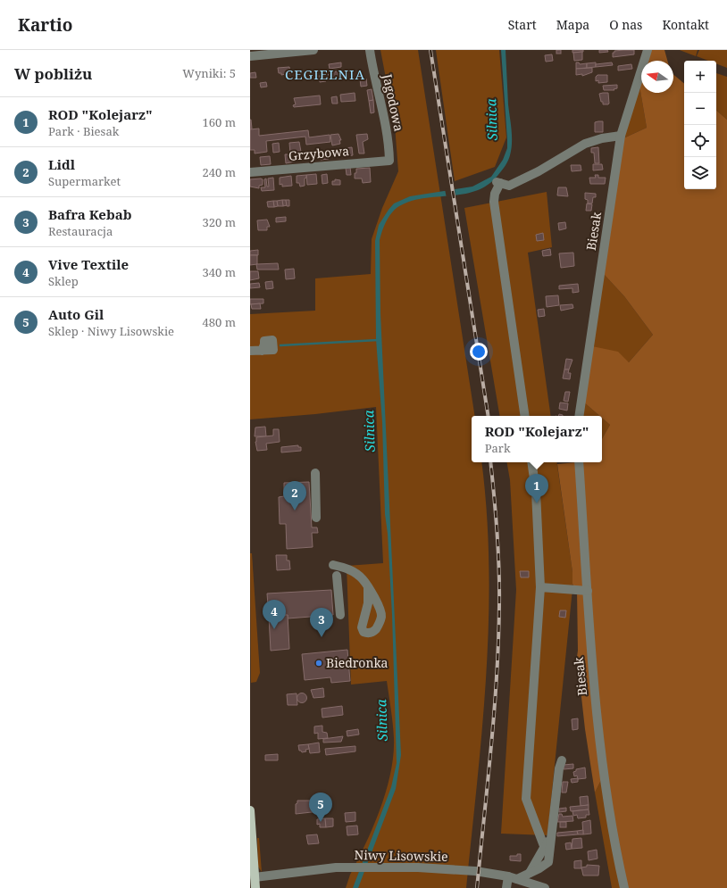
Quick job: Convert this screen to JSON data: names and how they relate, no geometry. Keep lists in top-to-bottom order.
{
  "streets": {
    "street": [
      "Jagodowa",
      "Grzybowa",
      "Biesak",
      "Niwy Lisowskie"
    ]
  },
  "crossings": [
    ["Jagodowa", "Grzybowa"]
  ],
  "districts": ["CEGIELNIA"],
  "water": ["Silnica"],
  "places": ["Biedronka"],
  "north": "left",
  "page": {
    "header": "Kartio",
    "nav": [
      "Start",
      "Mapa",
      "O nas",
      "Kontakt"
    ],
    "heading": ["W pobliżu", "Wyniki: 5"],
    "map_buttons": ["+", "−"],
    "list": [
      {
        "mark": "1",
        "name": "ROD \"Kolejarz\"",
        "note": "Park · Biesak",
        "value": "160 m"
      },
      {
        "mark": "2",
        "name": "Lidl",
        "note": "Supermarket",
        "value": "240 m"
      },
      {
        "mark": "3",
        "name": "Bafra Kebab",
        "note": "Restauracja",
        "value": "320 m"
      },
      {
        "mark": "4",
        "name": "Vive Textile",
        "note": "Sklep",
        "value": "340 m"
      },
      {
        "mark": "5",
        "name": "Auto Gil",
        "note": "Sklep · Niwy Lisowskie",
        "value": "480 m"
      }
    ],
    "popup": ["ROD \"Kolejarz\"", "Park"],
    "pins": [
      "1",
      "2",
      "4",
      "3",
      "5"
    ]
  }
}
